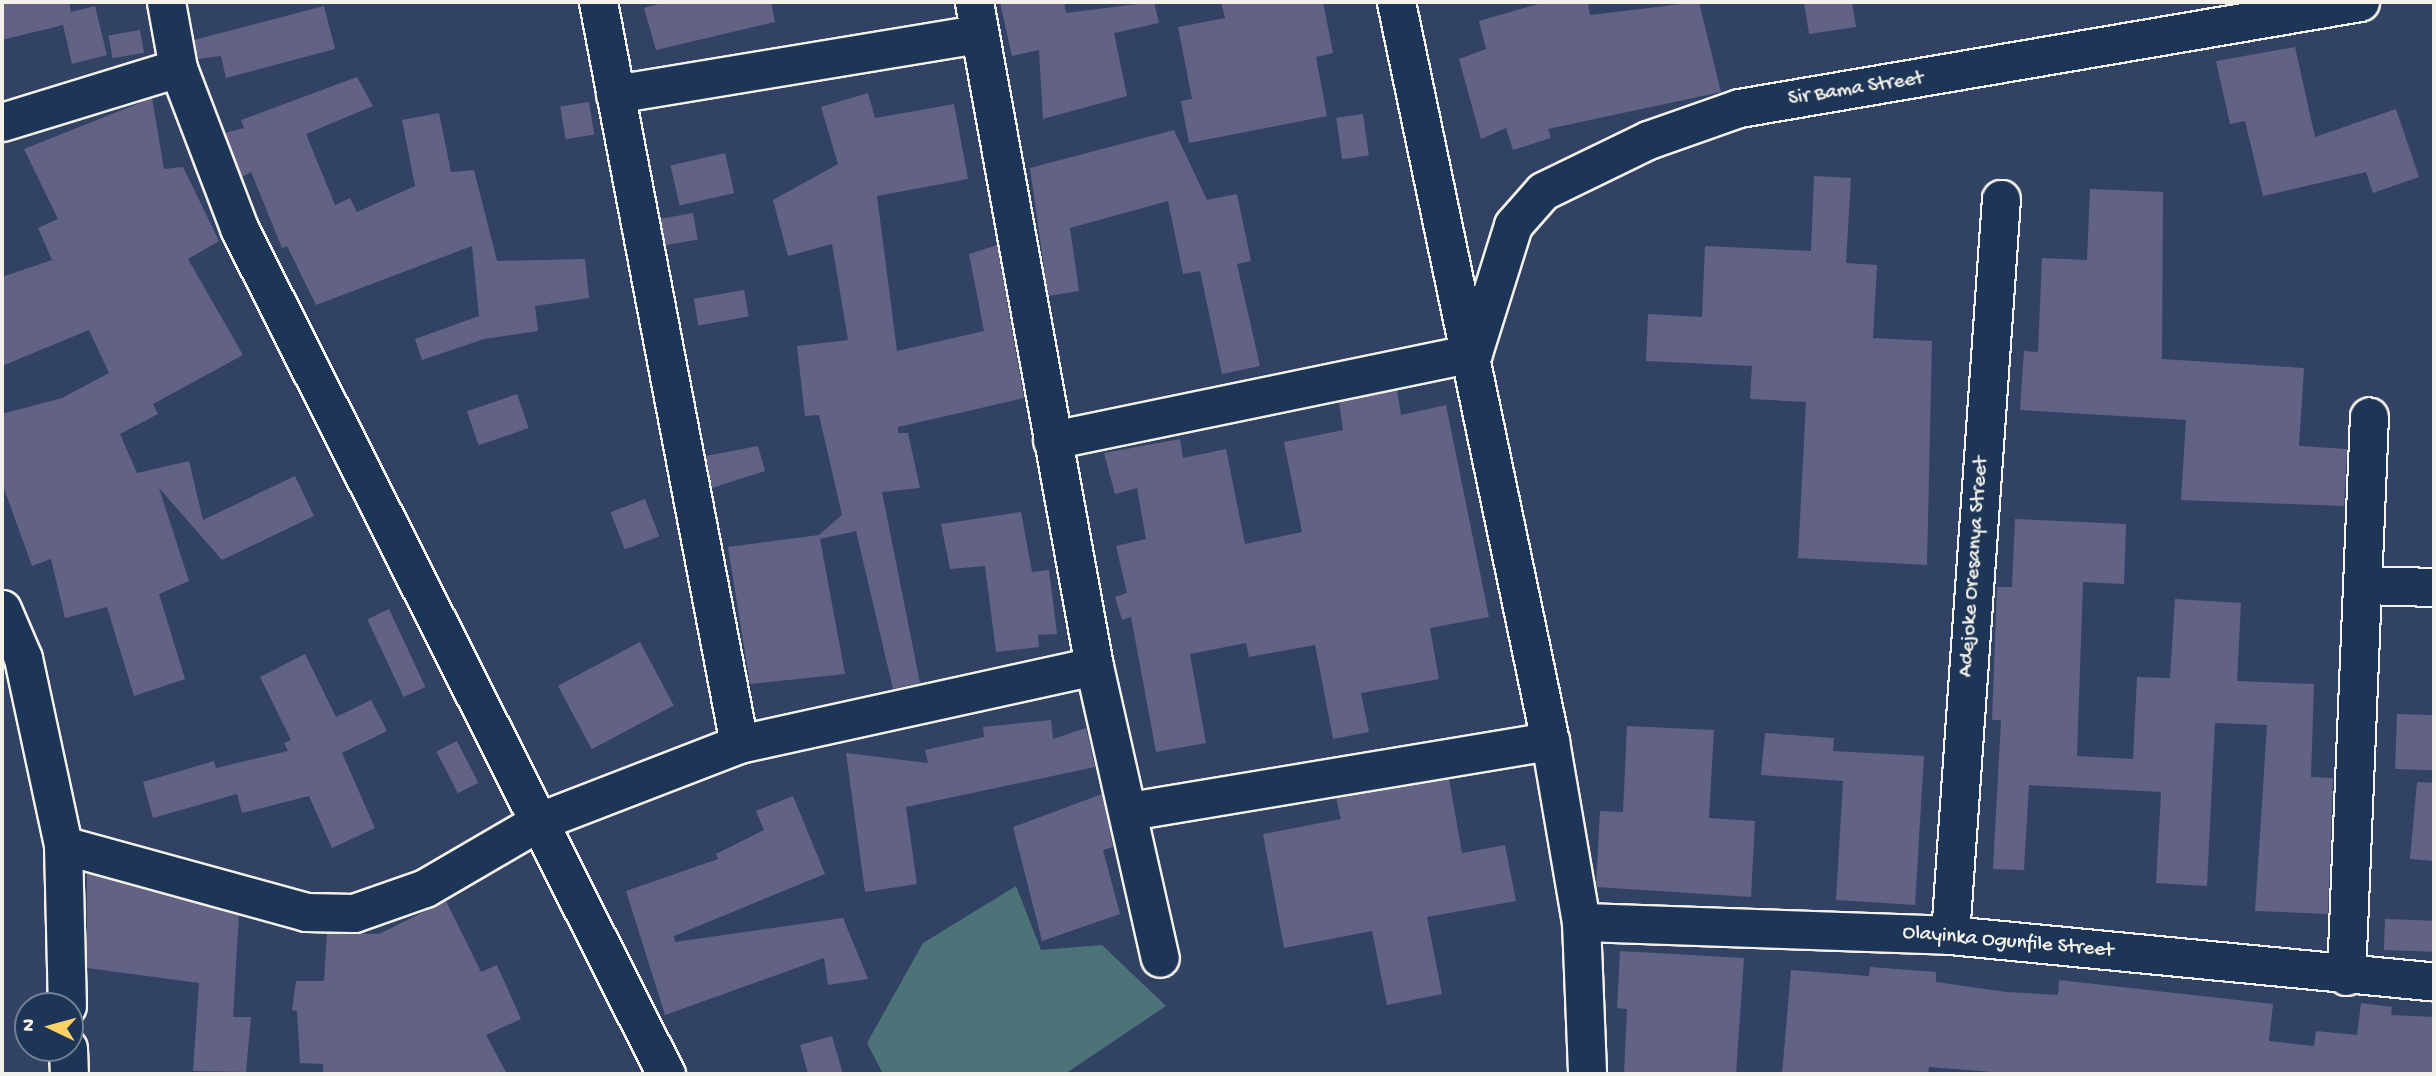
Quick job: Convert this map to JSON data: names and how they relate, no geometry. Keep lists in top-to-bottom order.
{
  "streets": {
    "street": ["Sir Bama Street", "Adejoke Oresanya Street", "Olayinka Ogunfile Street"]
  },
  "crossings": [
    ["Adejoke Oresanya Street", "Olayinka Ogunfile Street"]
  ],
  "north": "left"
}
